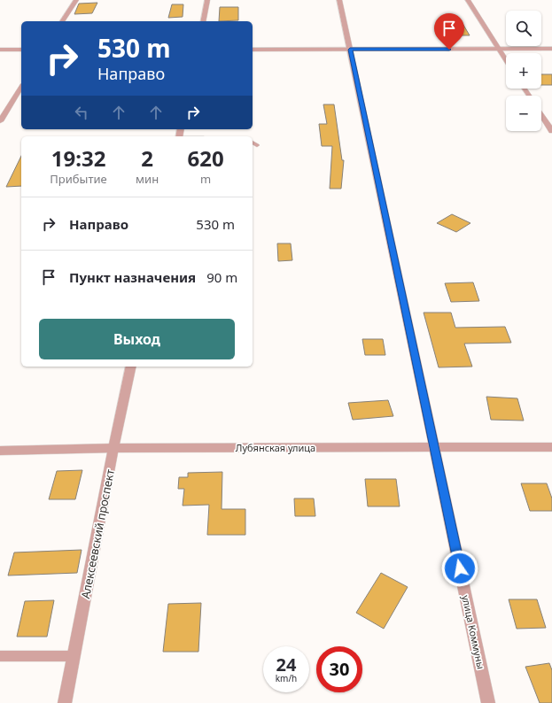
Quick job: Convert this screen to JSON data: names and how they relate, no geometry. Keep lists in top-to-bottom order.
{
  "streets": {
    "street": ["Лубянская улица", "Алексеевский проспект", "улица Коммуны"]
  },
  "crossings": [
    ["Лубянская улица", "Алексеевский проспект"],
    ["Лубянская улица", "улица Коммуны"]
  ],
  "page": {
    "map_buttons": ["+", "−"],
    "turn": ["530 m", "Направо"],
    "eta": [
      "19:32",
      "Прибытие",
      "2",
      "мин",
      "620",
      "m"
    ],
    "list": [
      {
        "name": "Направо",
        "value": "530 m"
      },
      {
        "name": "Пункт назначения",
        "value": "90 m"
      }
    ],
    "buttons": "Выход",
    "speed": "24 km/h",
    "limit": "30"
  }
}
